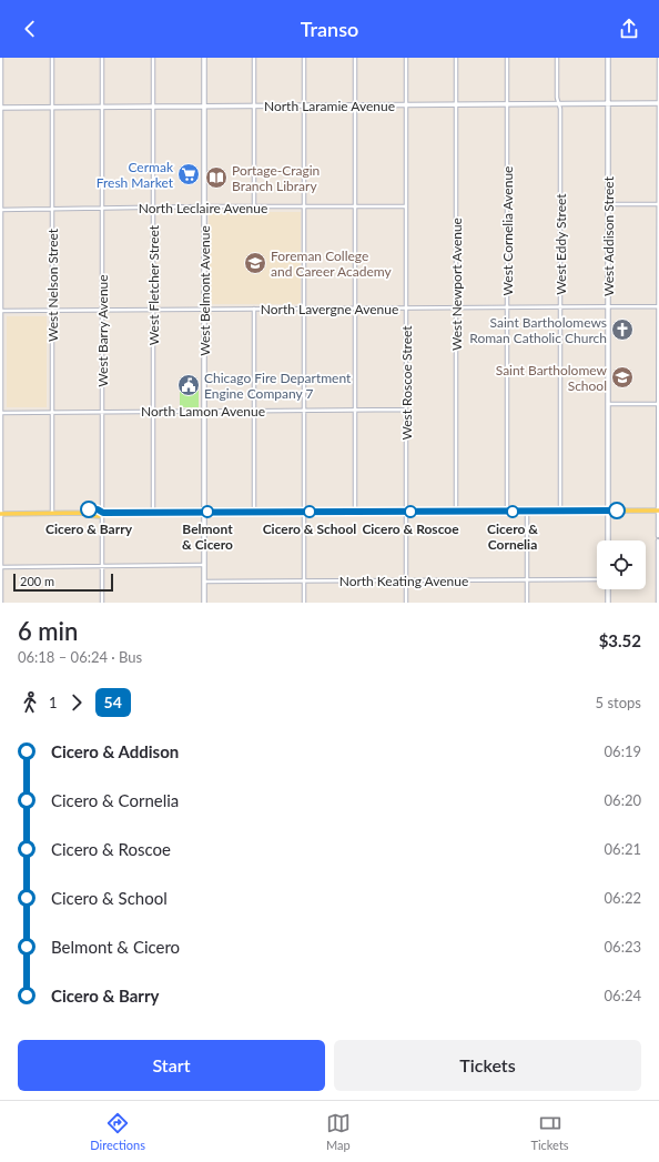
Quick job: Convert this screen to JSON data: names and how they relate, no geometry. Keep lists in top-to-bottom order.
{
  "streets": {
    "street": [
      "North Laramie Avenue",
      "North Leclaire Avenue",
      "West Cornelia Avenue",
      "West Addison Street",
      "West Eddy Street",
      "West Newport Avenue",
      "West Nelson Street",
      "West Fletcher Street",
      "West Belmont Avenue",
      "North Lavergne Avenue",
      "West Barry Avenue",
      "West Roscoe Street",
      "North Lamon Avenue",
      "North Keating Avenue"
    ]
  },
  "crossings": [
    ["North Laramie Avenue", "West Cornelia Avenue"],
    ["North Laramie Avenue", "West Addison Street"],
    ["North Laramie Avenue", "West Eddy Street"],
    ["North Laramie Avenue", "West Newport Avenue"],
    ["North Laramie Avenue", "West Nelson Street"],
    ["North Laramie Avenue", "West Fletcher Street"],
    ["North Laramie Avenue", "West Belmont Avenue"],
    ["North Laramie Avenue", "West Barry Avenue"],
    ["North Laramie Avenue", "West Roscoe Street"],
    ["North Leclaire Avenue", "West Nelson Street"],
    ["North Leclaire Avenue", "West Fletcher Street"],
    ["North Leclaire Avenue", "West Belmont Avenue"],
    ["North Leclaire Avenue", "West Barry Avenue"],
    ["North Leclaire Avenue", "West Roscoe Street"],
    ["West Cornelia Avenue", "North Lavergne Avenue"],
    ["West Addison Street", "North Lavergne Avenue"],
    ["West Eddy Street", "North Lavergne Avenue"],
    ["West Newport Avenue", "North Lavergne Avenue"],
    ["West Nelson Street", "North Lavergne Avenue"],
    ["West Nelson Street", "North Lamon Avenue"],
    ["West Fletcher Street", "North Lavergne Avenue"],
    ["West Fletcher Street", "North Lamon Avenue"],
    ["West Belmont Avenue", "North Lavergne Avenue"],
    ["West Belmont Avenue", "North Lamon Avenue"],
    ["West Belmont Avenue", "North Keating Avenue"],
    ["North Lavergne Avenue", "West Barry Avenue"],
    ["North Lavergne Avenue", "West Roscoe Street"],
    ["West Barry Avenue", "North Lamon Avenue"],
    ["West Roscoe Street", "North Lamon Avenue"],
    ["West Roscoe Street", "North Keating Avenue"]
  ],
  "places": {
    "supermarket": ["Cermak Fresh Market"],
    "library": ["Portage-Cragin Branch Library"],
    "school or university": ["Foreman College and Career Academy", "Saint Bartholomew School"],
    "church": ["Saint Bartholomews Roman Catholic Church"],
    "public building": ["Chicago Fire Department Engine Company 7"],
    "other": [
      "Cicero & Barry",
      "Belmont & Cicero",
      "Cicero & School",
      "Cicero & Roscoe",
      "Cicero & Cornelia"
    ]
  },
  "lines": ["bus line 54"],
  "scale_bar": "200 m",
  "page": {
    "header": "Transo",
    "scale": "200 m",
    "heading": ["6 min", "06:18 – 06:24 · Bus", "$3.52"],
    "legs": ["1", "54", "5 stops"],
    "list": [
      {
        "name": "Cicero & Addison",
        "value": "06:19"
      },
      {
        "name": "Cicero & Cornelia",
        "value": "06:20"
      },
      {
        "name": "Cicero & Roscoe",
        "value": "06:21"
      },
      {
        "name": "Cicero & School",
        "value": "06:22"
      },
      {
        "name": "Belmont & Cicero",
        "value": "06:23"
      },
      {
        "name": "Cicero & Barry",
        "value": "06:24"
      }
    ],
    "buttons": ["Start", "Tickets"],
    "tabs": ["Directions", "Map", "Tickets"]
  }
}
